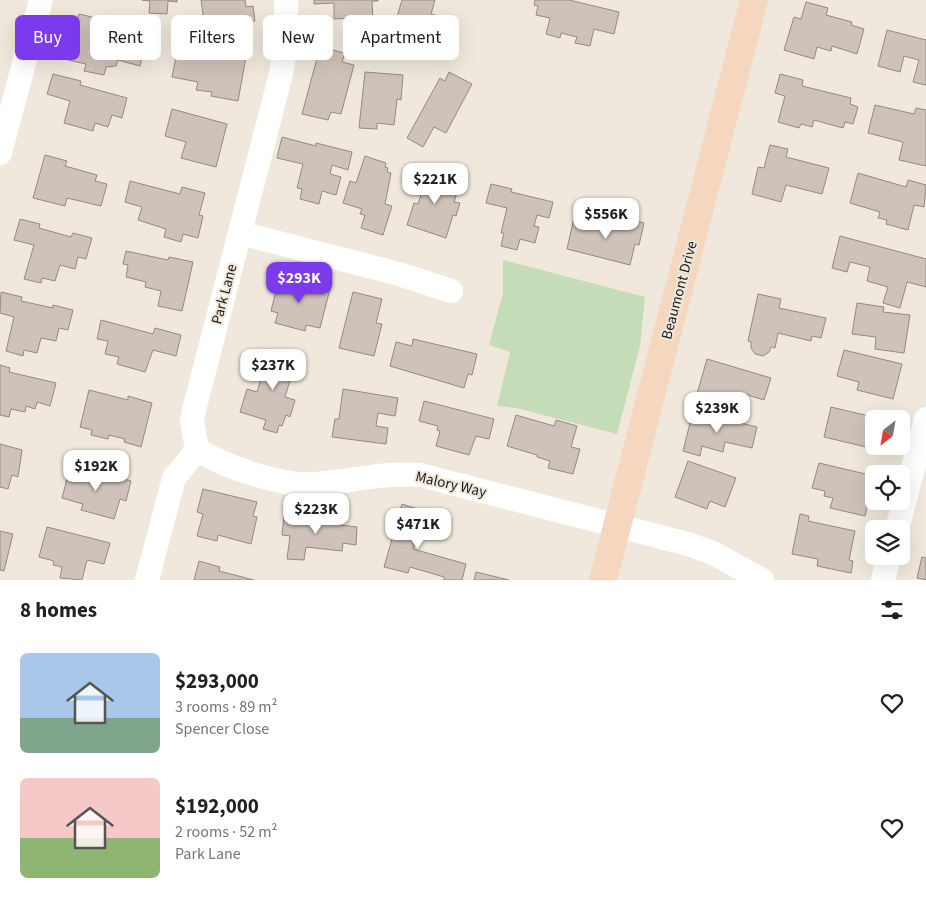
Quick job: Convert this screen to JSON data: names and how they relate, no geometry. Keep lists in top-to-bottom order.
{
  "streets": {
    "street": ["Beaumont Drive", "Park Lane", "Malory Way"]
  },
  "crossings": [
    ["Beaumont Drive", "Malory Way"],
    ["Park Lane", "Malory Way"]
  ],
  "north": "bottom left",
  "page": {
    "chip": [
      "Buy",
      "Rent",
      "Filters",
      "New",
      "Apartment"
    ],
    "price": [
      "$221K",
      "$556K",
      "$293K",
      "$237K",
      "$239K",
      "$192K",
      "$223K",
      "$471K"
    ],
    "heading": "8 homes",
    "list": [
      {
        "name": "$293,000",
        "note": "3 rooms · 89 m² · Spencer Close"
      },
      {
        "name": "$192,000",
        "note": "2 rooms · 52 m² · Park Lane"
      }
    ]
  }
}
